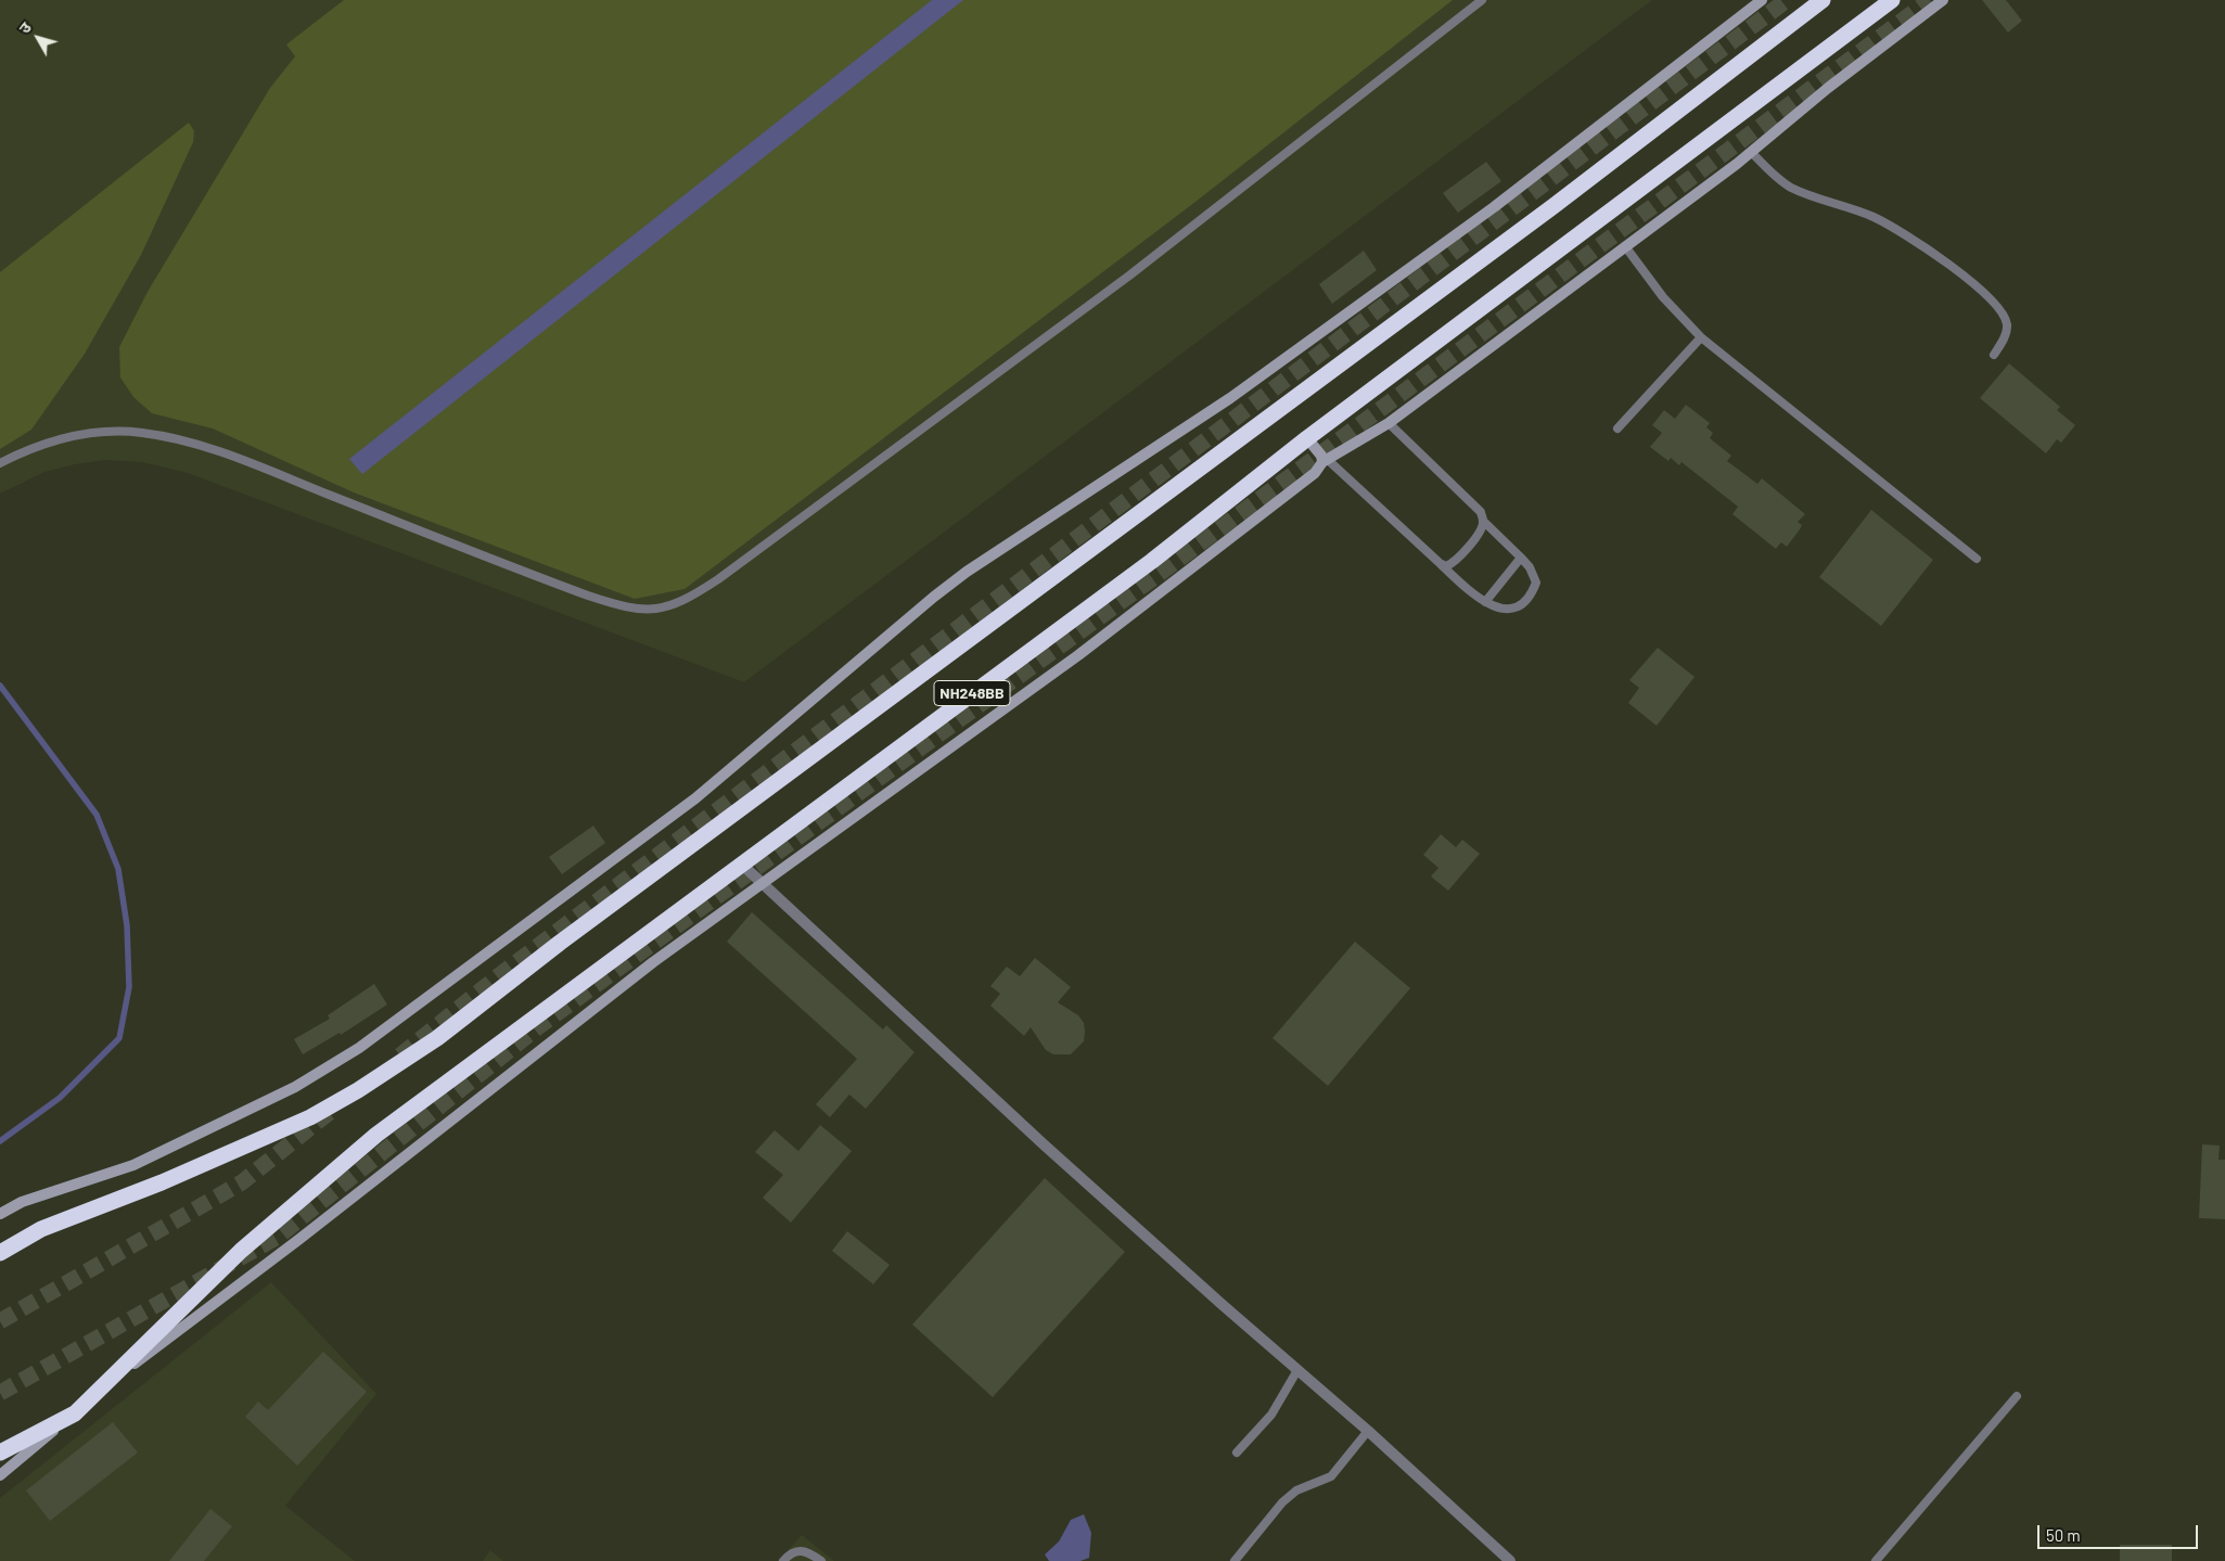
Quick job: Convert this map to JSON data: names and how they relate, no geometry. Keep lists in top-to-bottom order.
{
  "streets": {
    "highway": ["NH248BB"]
  },
  "scale_bar": "50 m",
  "north": "top left"
}
